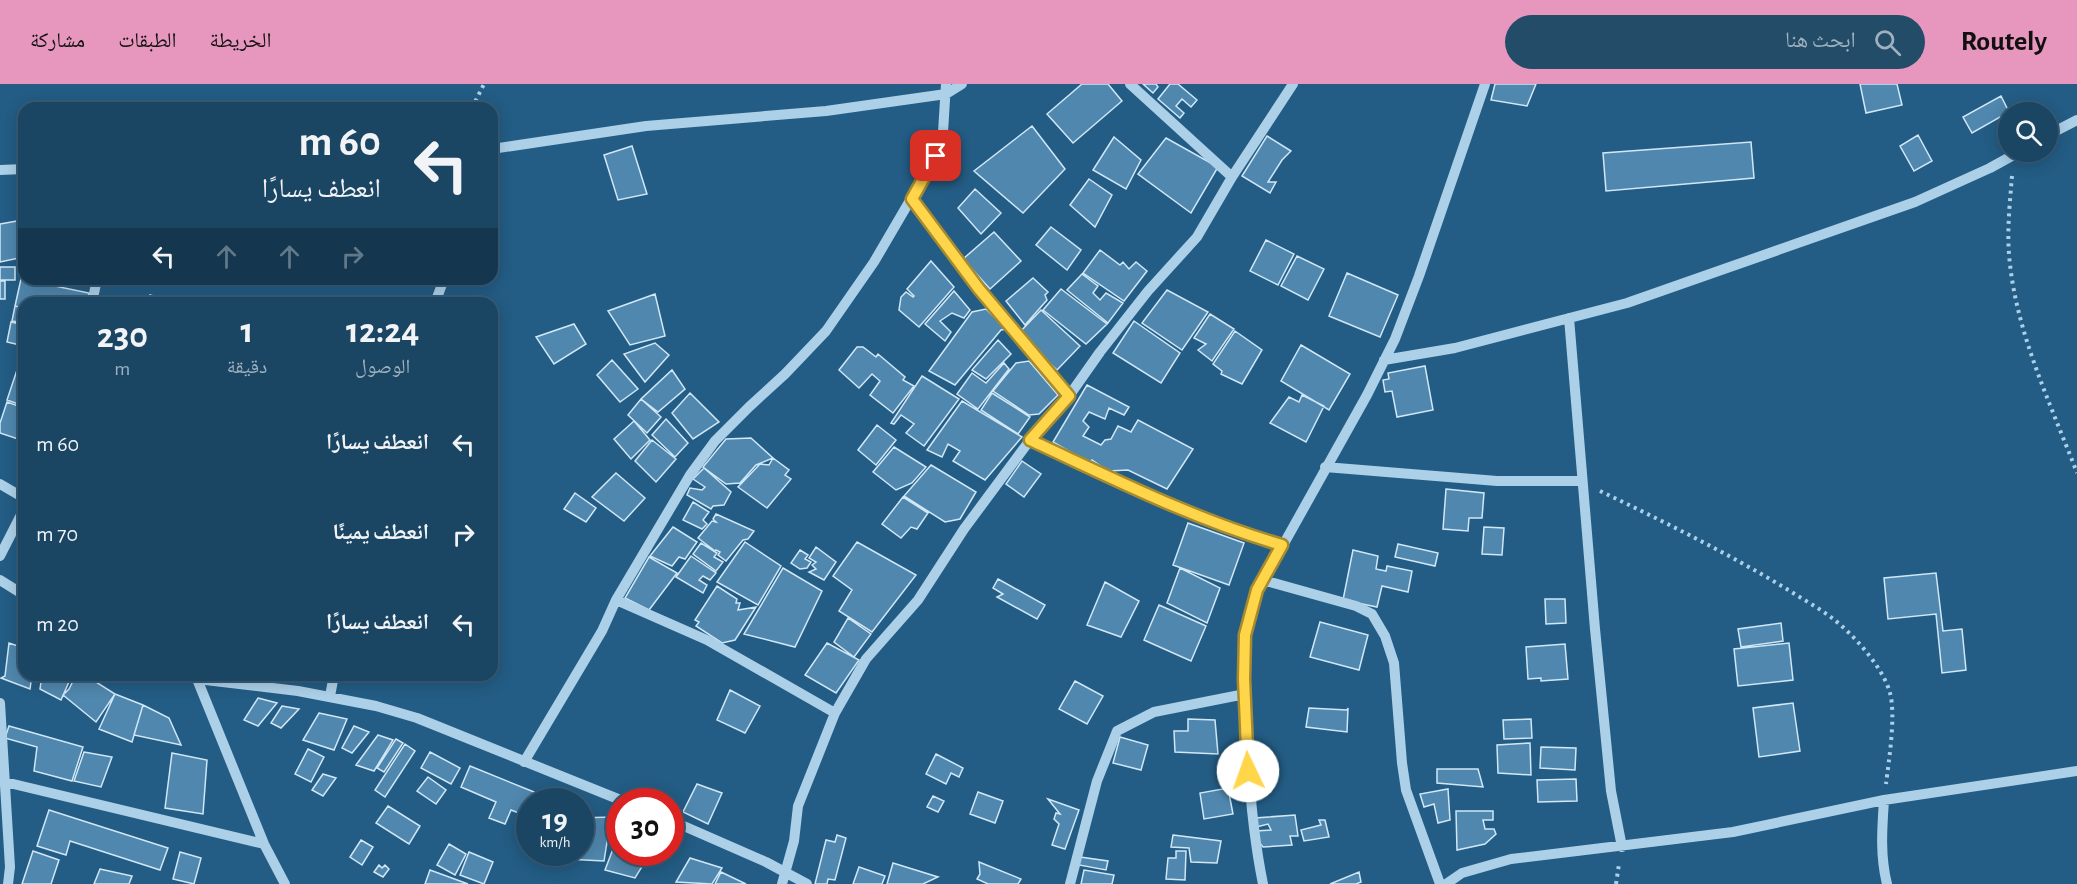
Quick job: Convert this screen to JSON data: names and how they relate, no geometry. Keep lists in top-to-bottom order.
{
  "page": {
    "header": "Routely",
    "search": "ابحث هنا",
    "nav": ["الخريطة", "الطبقات", "مشاركة"],
    "turn": ["60 m", "انعطف يسارًا"],
    "eta": [
      "12:24",
      "الوصول",
      "1",
      "دقيقة",
      "230",
      "m"
    ],
    "list": [
      {
        "name": "انعطف يسارًا",
        "value": "60 m"
      },
      {
        "name": "انعطف يمينًا",
        "value": "70 m"
      },
      {
        "name": "انعطف يسارًا",
        "value": "20 m"
      }
    ],
    "speed": "19 km/h",
    "limit": "30"
  }
}
